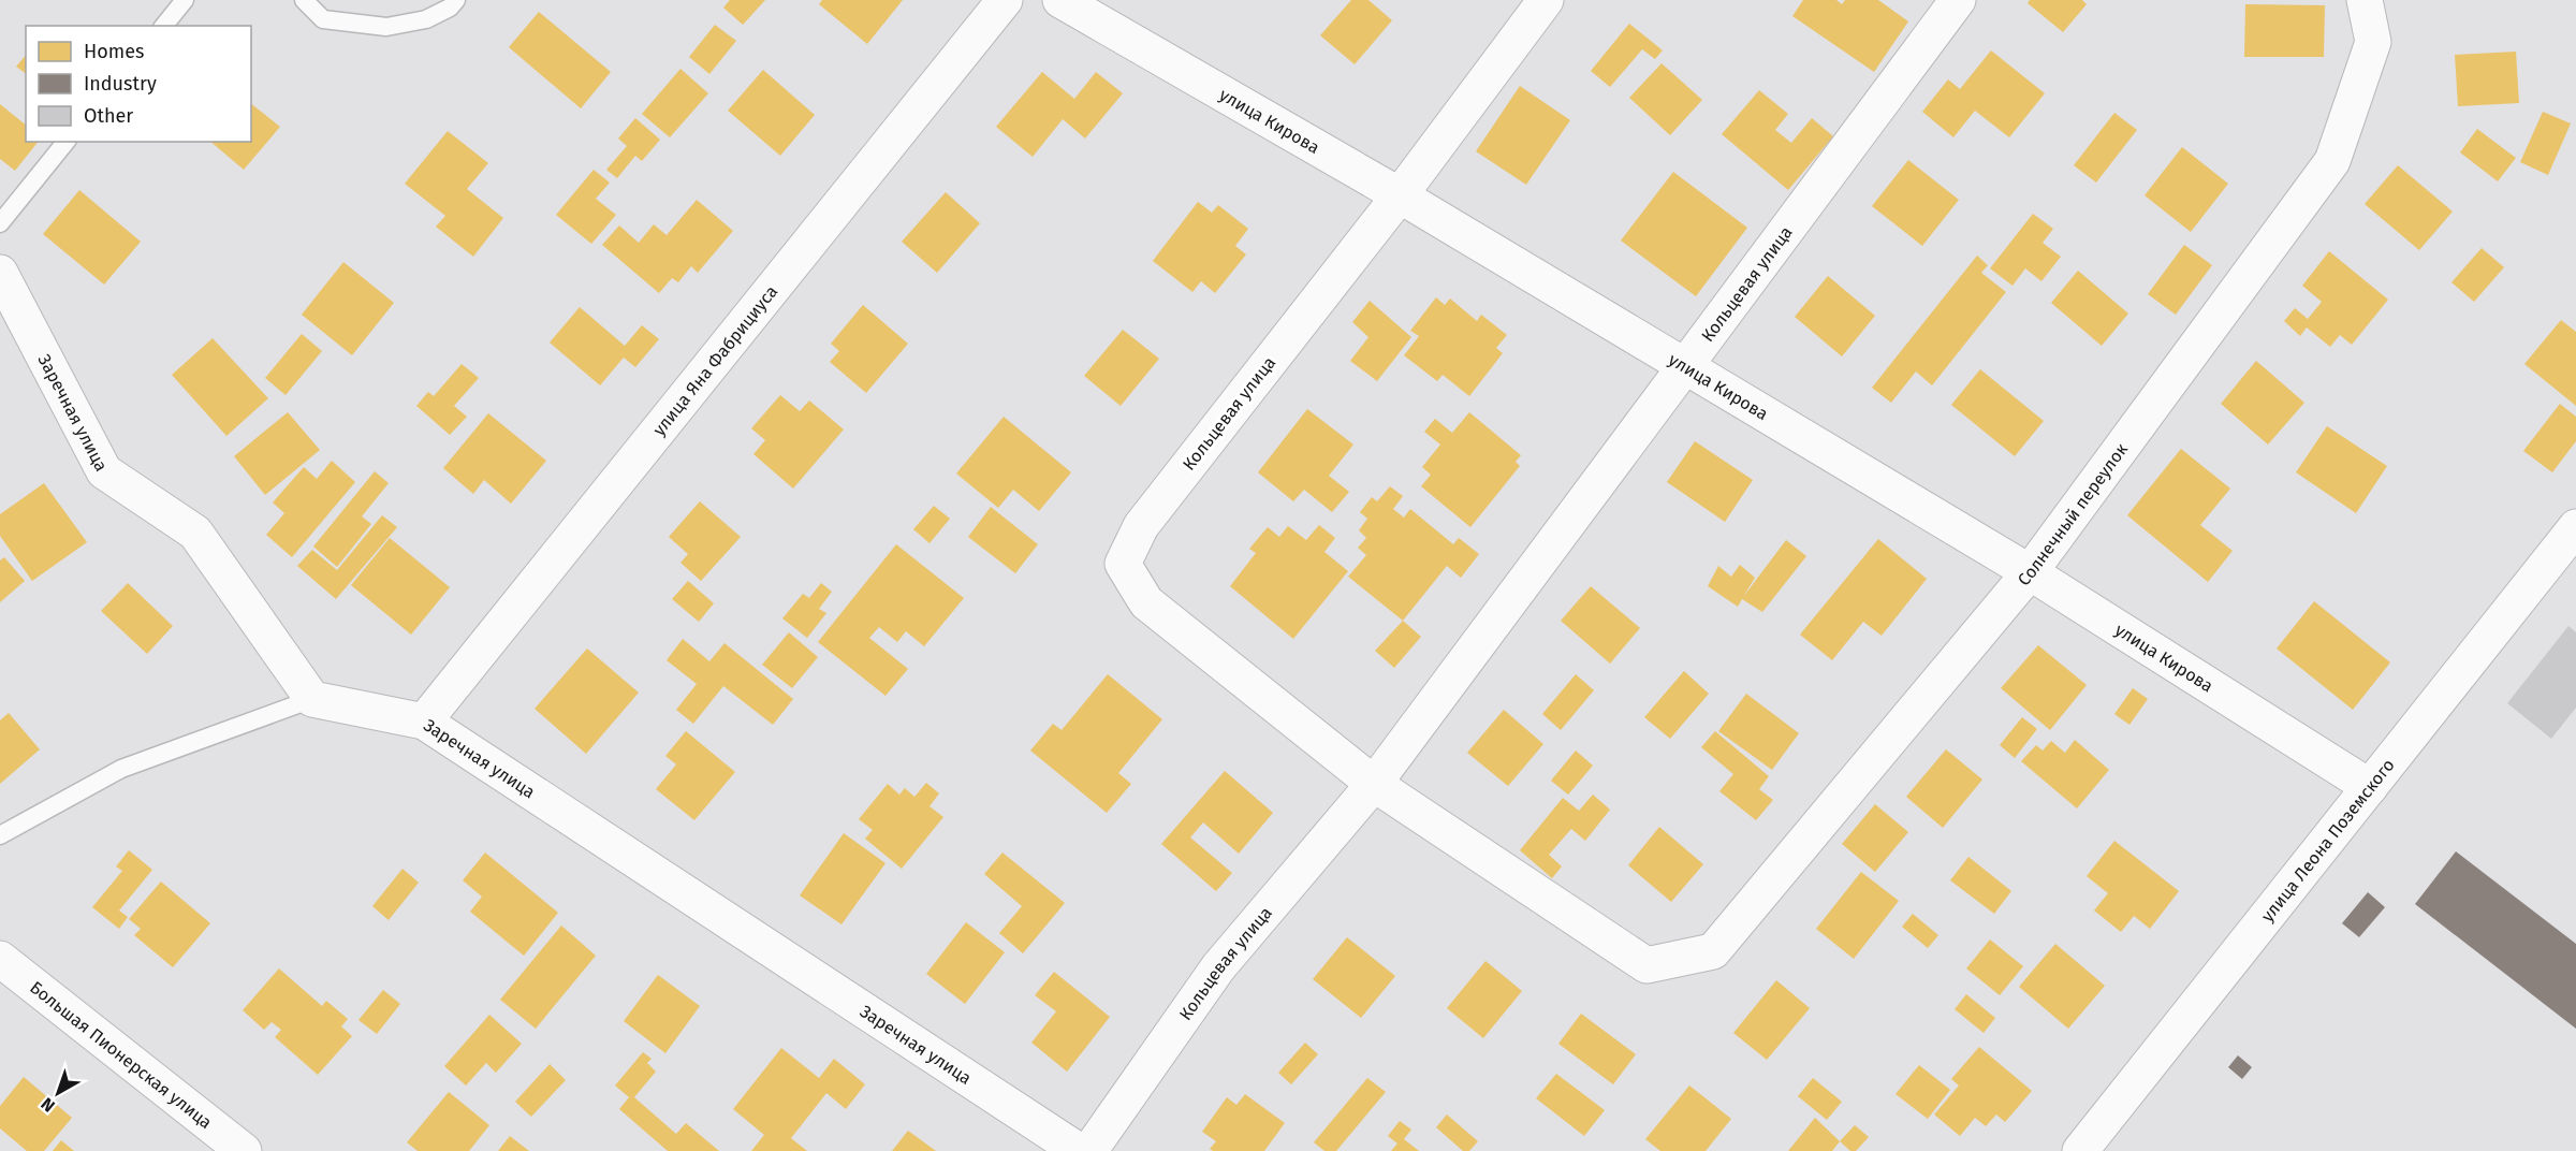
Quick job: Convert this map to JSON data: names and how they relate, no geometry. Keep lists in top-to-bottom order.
{
  "streets": {
    "street": [
      "улица Кирова",
      "Кольцевая улица",
      "улица Яна Фабрициуса",
      "Заречная улица",
      "Солнечный переулок",
      "улица Леона Поземского",
      "Большая Пионерская улица"
    ]
  },
  "crossings": [
    ["улица Кирова", "Кольцевая улица"],
    ["улица Кирова", "Солнечный переулок"],
    ["улица Кирова", "улица Леона Поземского"],
    ["Кольцевая улица", "Солнечный переулок"],
    ["улица Яна Фабрициуса", "Заречная улица"]
  ],
  "legend": ["Homes", "Industry", "Other"],
  "north": "bottom left"
}
